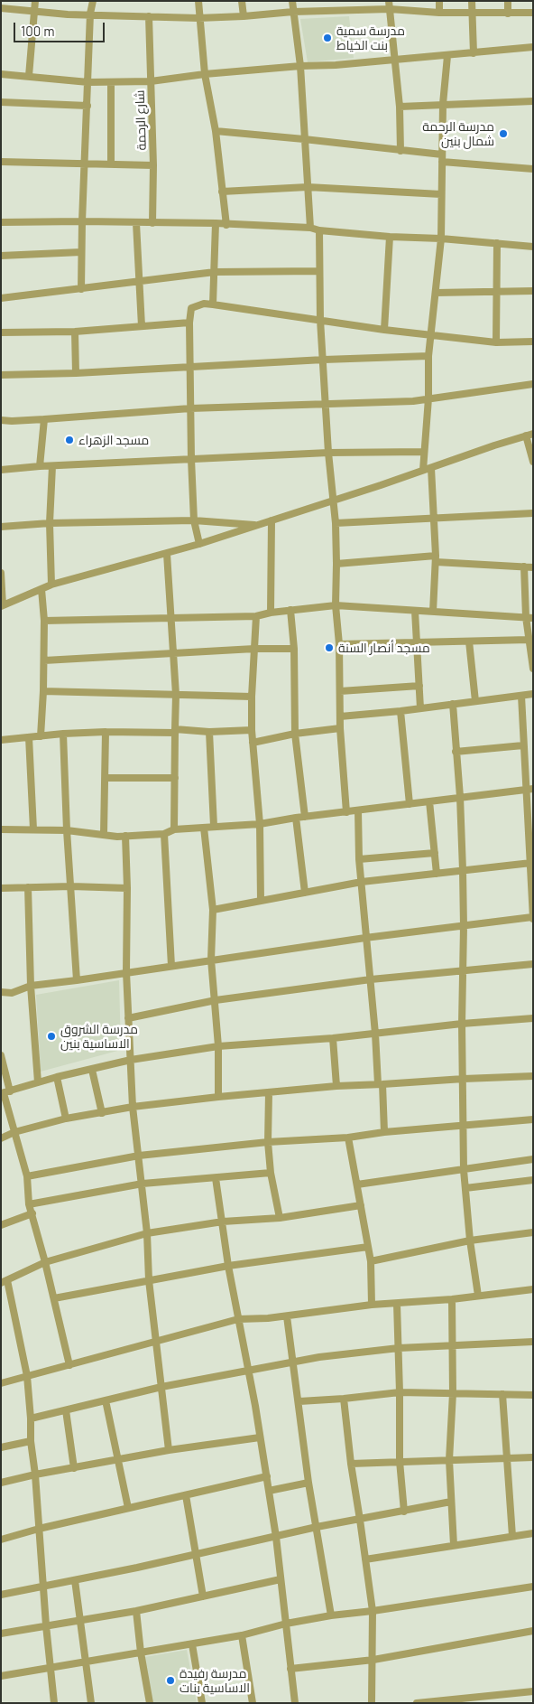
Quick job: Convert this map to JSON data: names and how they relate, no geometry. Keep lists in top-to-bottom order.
{
  "streets": {
    "street": ["شارع الرحمة"]
  },
  "places": [
    "مدرسة سمية بنت الخياط",
    "مدرسة الرحمة شمال بنين",
    "مسجد الزهراء",
    "مسجد أنصار السنة",
    "مدرسة الشروق الاساسية بنين",
    "مدرسة رفيدة الاساسية بنات"
  ],
  "scale_bar": "100 m"
}
